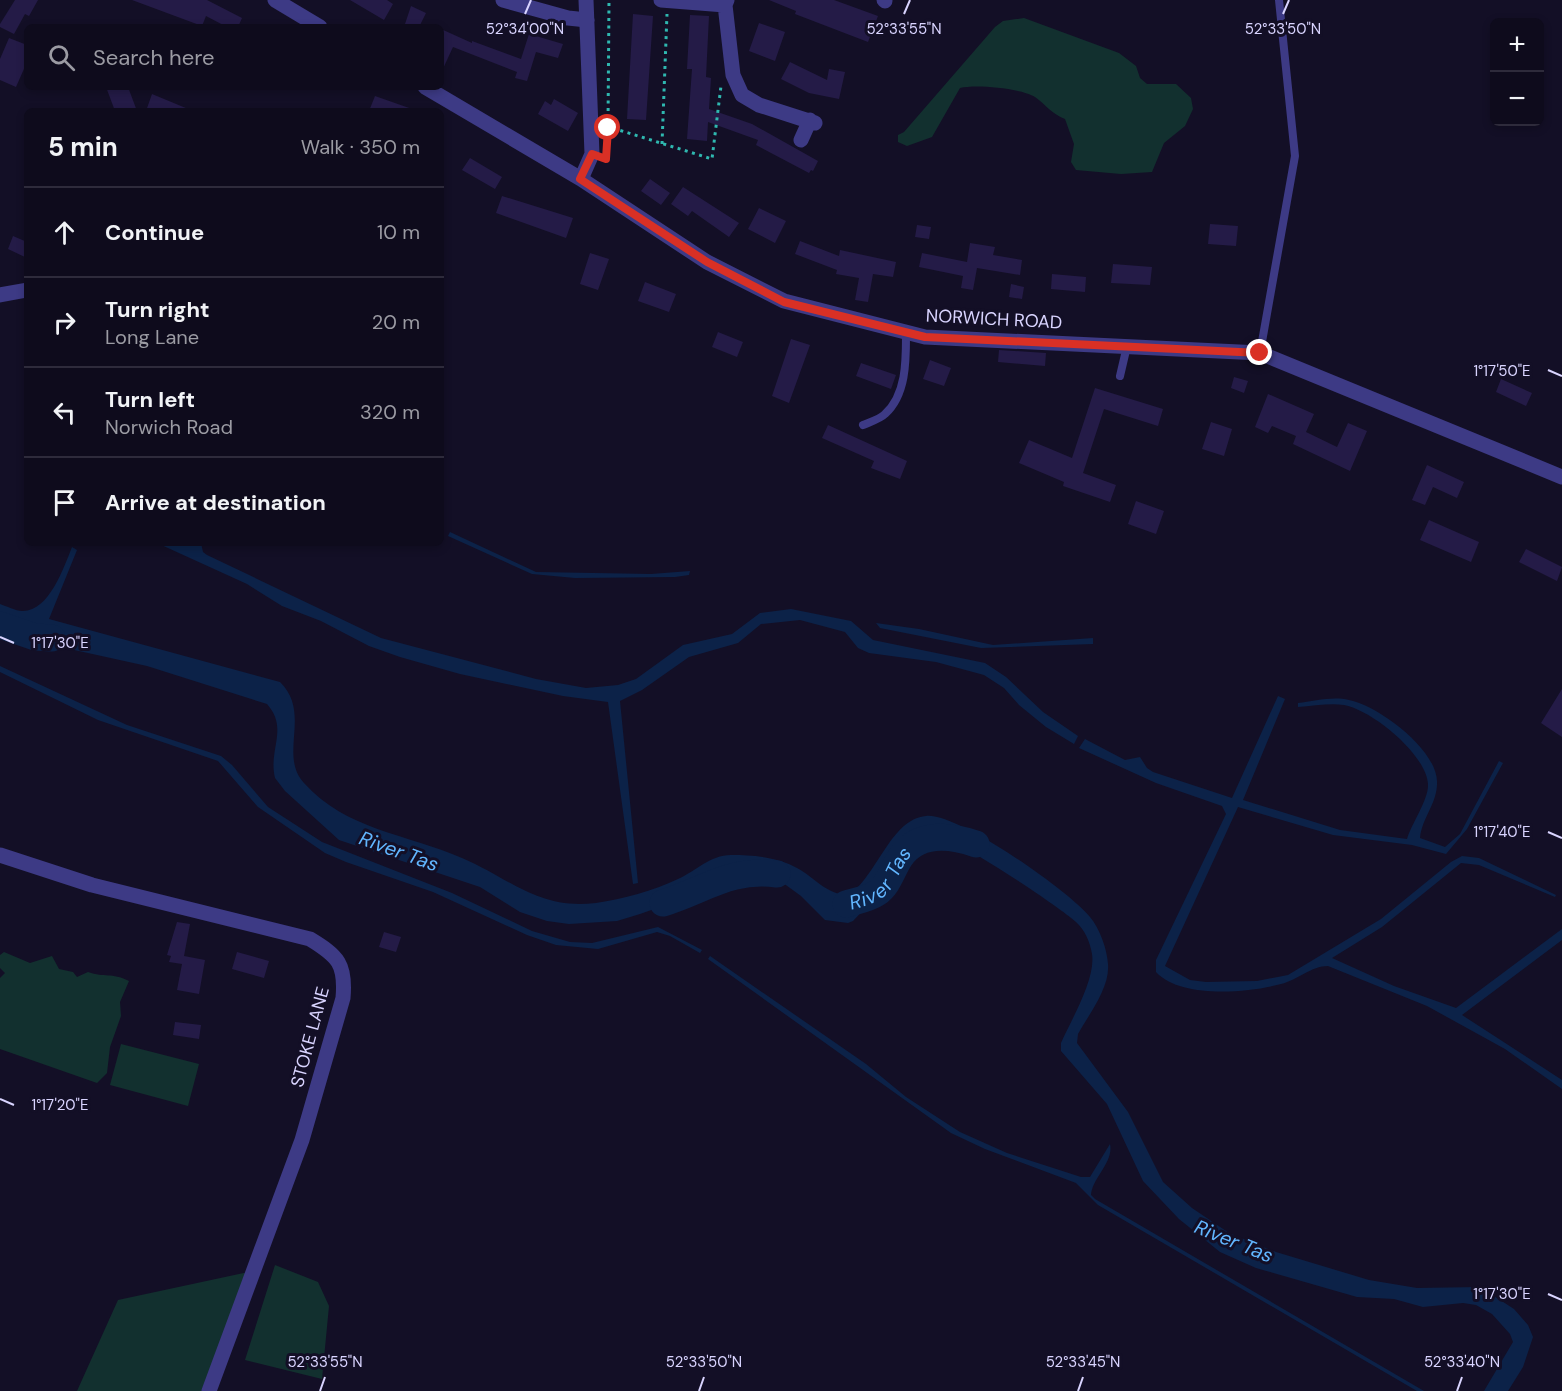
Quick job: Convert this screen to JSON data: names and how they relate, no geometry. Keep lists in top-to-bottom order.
{
  "streets": {
    "street": ["NORWICH ROAD", "STOKE LANE"]
  },
  "water": ["River Tas"],
  "page": {
    "map_buttons": ["+", "−"],
    "search": "Search here",
    "heading": ["5 min", "Walk · 350 m"],
    "list": [
      ["Continue", "10 m"],
      ["Turn right", "Long Lane", "20 m"],
      ["Turn left", "Norwich Road", "320 m"],
      "Arrive at destination"
    ]
  },
  "coordinates": [
    "52°33'55\"N",
    "52°33'50\"N",
    "52°34'00\"N",
    "1°17'50\"E",
    "1°17'30\"E",
    "1°17'40\"E",
    "1°17'20\"E",
    "52°33'45\"N",
    "52°33'40\"N"
  ]
}
